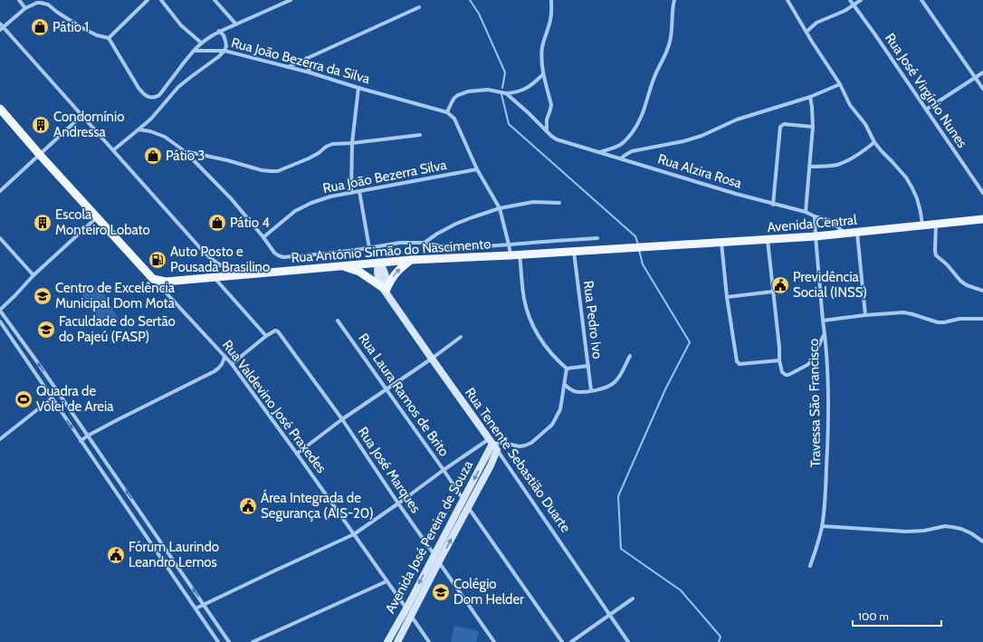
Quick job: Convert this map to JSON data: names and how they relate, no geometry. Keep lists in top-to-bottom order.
{
  "streets": {
    "main road": ["Avenida Central", "Rua Antônio Simão do Nascimento"],
    "street": [
      "Rua João Bezerra da Silva",
      "Rua José Virgínio Nunes",
      "Rua Alzira Rosa",
      "Rua João Bezerra Silva",
      "Rua Pedro Ivo",
      "Rua Laura Ramos de Brito",
      "Travessa São Francisco",
      "Rua Valdevino José Praxedes",
      "Rua Tenente Sebastião Duarte",
      "Rua José Marques",
      "Avenida José Pereira de Souza"
    ]
  },
  "crossings": [
    ["Rua João Bezerra da Silva", "Rua João Bezerra Silva"],
    ["Rua Alzira Rosa", "Avenida Central"],
    ["Rua Alzira Rosa", "Travessa São Francisco"],
    ["Avenida Central", "Rua Antônio Simão do Nascimento"],
    ["Avenida Central", "Travessa São Francisco"],
    ["Rua Antônio Simão do Nascimento", "Rua Pedro Ivo"],
    ["Rua Antônio Simão do Nascimento", "Rua Valdevino José Praxedes"],
    ["Rua Antônio Simão do Nascimento", "Rua Tenente Sebastião Duarte"],
    ["Rua Laura Ramos de Brito", "Avenida José Pereira de Souza"],
    ["Rua Valdevino José Praxedes", "Avenida José Pereira de Souza"],
    ["Rua Tenente Sebastião Duarte", "Avenida José Pereira de Souza"],
    ["Rua José Marques", "Avenida José Pereira de Souza"]
  ],
  "places": {
    "shop": ["Pátio 1", "Pátio 3", "Pátio 4"],
    "building": ["Condomínio Andressa", "Escola Monteiro Lobato"],
    "fuel station": ["Auto Posto e Pousada Brasilino"],
    "public building": ["Previdência Social (INSS)", "Área Integrada de Segurança (AIS-20)", "Fórum Laurindo Leandro Lemos"],
    "school or university": ["Centro de Excelência Municipal Dom Mota", "Faculdade do Sertão do Pajeú (FASP)", "Colégio Dom Helder"],
    "sports": ["Quadra de Vôlei de Areia"]
  },
  "scale_bar": "100 m"
}
